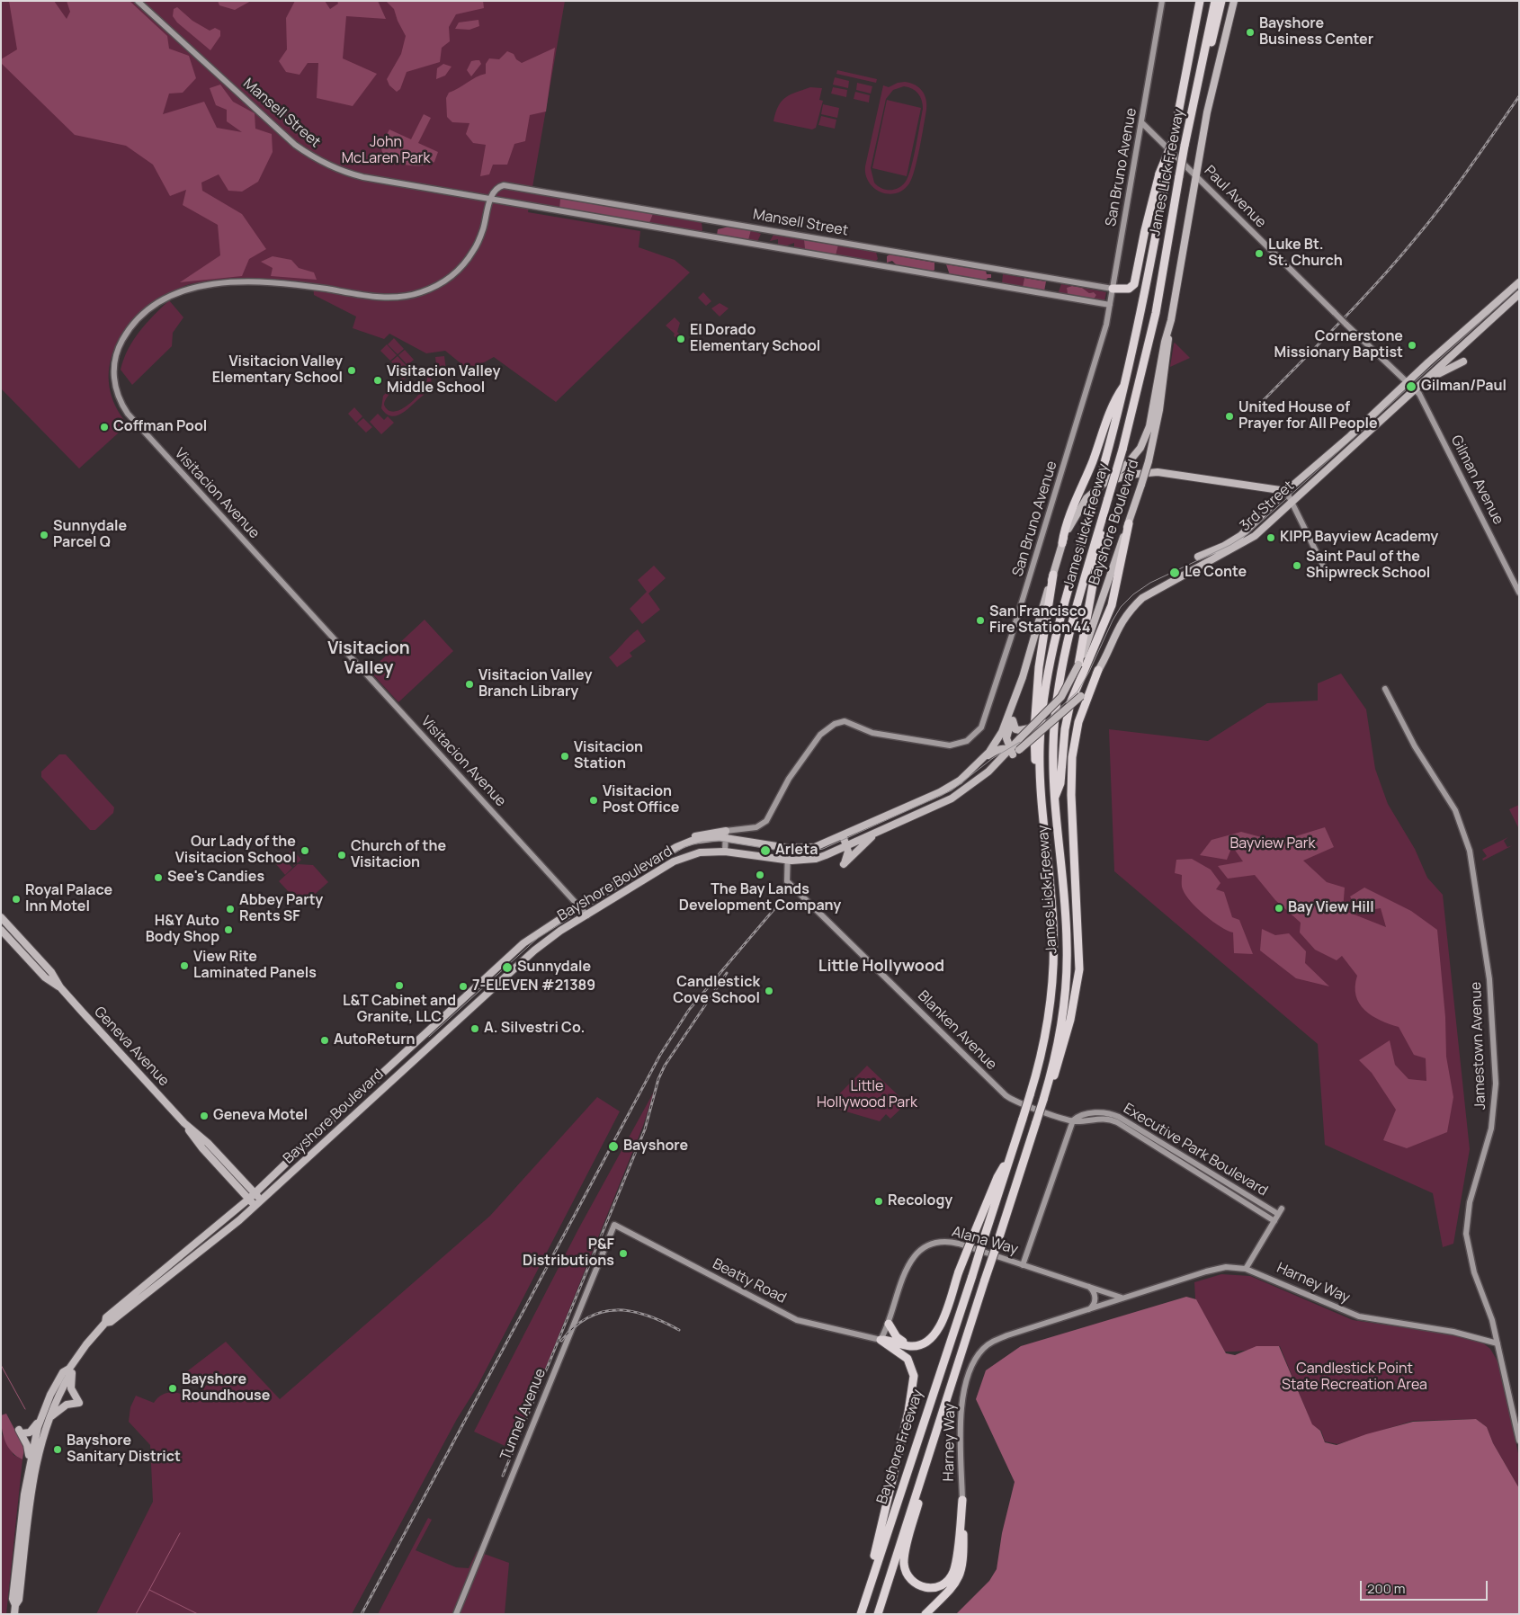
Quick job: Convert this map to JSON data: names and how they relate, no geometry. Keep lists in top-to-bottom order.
{
  "streets": {
    "highway": ["James Lick Freeway", "Bayshore Freeway"],
    "main road": ["3rd Street", "Bayshore Boulevard", "Geneva Avenue"],
    "street": [
      "Mansell Street",
      "San Bruno Avenue",
      "Paul Avenue",
      "Gilman Avenue",
      "Visitacion Avenue",
      "Blanken Avenue",
      "Jamestown Avenue",
      "Executive Park Boulevard",
      "Alana Way",
      "Beatty Road",
      "Harney Way",
      "Tunnel Avenue"
    ]
  },
  "crossings": [
    ["Mansell Street", "San Bruno Avenue"],
    ["Mansell Street", "Visitacion Avenue"],
    ["San Bruno Avenue", "Paul Avenue"],
    ["San Bruno Avenue", "Bayshore Boulevard"],
    ["James Lick Freeway", "Bayshore Freeway"],
    ["Paul Avenue", "Gilman Avenue"],
    ["Paul Avenue", "3rd Street"],
    ["Paul Avenue", "Bayshore Boulevard"],
    ["Gilman Avenue", "3rd Street"],
    ["Visitacion Avenue", "Bayshore Boulevard"],
    ["3rd Street", "Bayshore Boulevard"],
    ["Bayshore Boulevard", "Blanken Avenue"],
    ["Bayshore Boulevard", "Geneva Avenue"],
    ["Blanken Avenue", "Executive Park Boulevard"],
    ["Jamestown Avenue", "Harney Way"],
    ["Executive Park Boulevard", "Harney Way"],
    ["Alana Way", "Beatty Road"],
    ["Beatty Road", "Tunnel Avenue"]
  ],
  "districts": ["Visitacion Valley", "Little Hollywood"],
  "parks": [
    "John McLaren Park",
    "Bayview Park",
    "Little Hollywood Park",
    "Candlestick Point State Recreation Area"
  ],
  "places": [
    "Bayshore Business Center",
    "Luke Bt. St. Church",
    "El Dorado Elementary School",
    "Cornerstone Missionary Baptist",
    "Visitacion Valley Elementary School",
    "Visitacion Valley Middle School",
    "Gilman/Paul",
    "United House of Prayer for All People",
    "Coffman Pool",
    "Sunnydale Parcel Q",
    "KIPP Bayview Academy",
    "Saint Paul of the Shipwreck School",
    "Le Conte",
    "San Francisco Fire Station 44",
    "Visitacion Valley Branch Library",
    "Visitacion Station",
    "Visitacion Post Office",
    "Our Lady of the Visitacion School",
    "Arleta",
    "Church of the Visitacion",
    "The Bay Lands Development Company",
    "See's Candies",
    "Royal Palace Inn Motel",
    "Bay View Hill",
    "Abbey Party Rents SF",
    "H&Y Auto Body Shop",
    "View Rite Laminated Panels",
    "Sunnydale",
    "L&T Cabinet and Granite, LLC",
    "7-ELEVEN #21389",
    "Candlestick Cove School",
    "A. Silvestri Co.",
    "AutoReturn",
    "Geneva Motel",
    "Bayshore",
    "Recology",
    "P&F Distributions",
    "Bayshore Roundhouse",
    "Bayshore Sanitary District"
  ],
  "scale_bar": "200 m"
}
